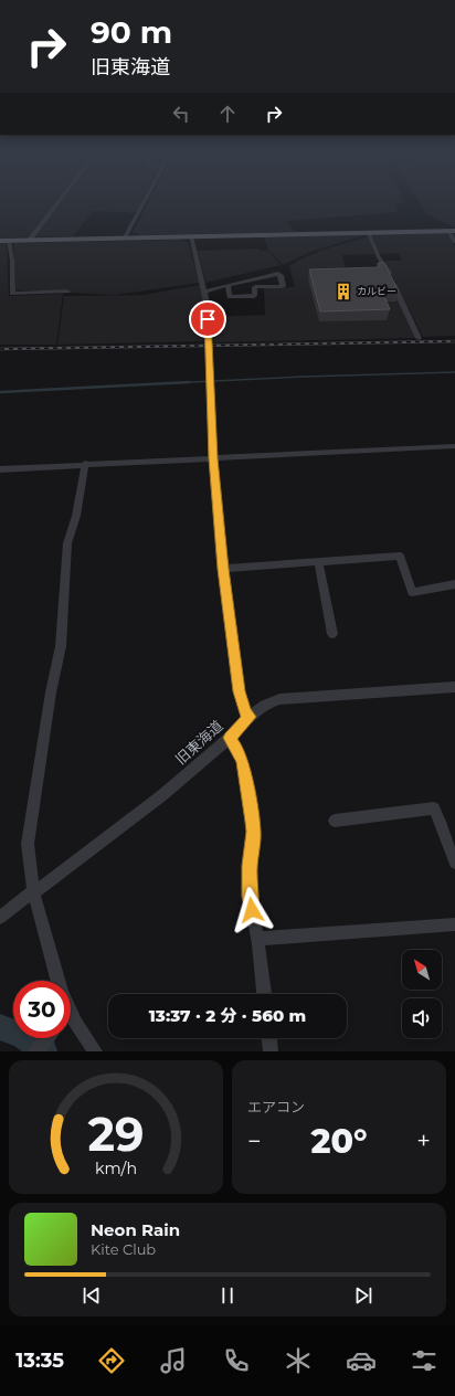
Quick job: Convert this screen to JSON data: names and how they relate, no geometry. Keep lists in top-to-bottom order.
{
  "streets": {
    "street": ["旧東海道"]
  },
  "places": {
    "building": ["カルビー"]
  },
  "north": "top left",
  "page": {
    "turn": ["90 m", "旧東海道"],
    "limit": "30",
    "trip": "13:37 · 2 分 · 560 m",
    "tile": "エアコン",
    "heat": ["−", "20°", "+"],
    "song": ["Neon Rain", "Kite Club"],
    "tabs": "13:35",
    "gauge": ["29", "km/h"]
  }
}
